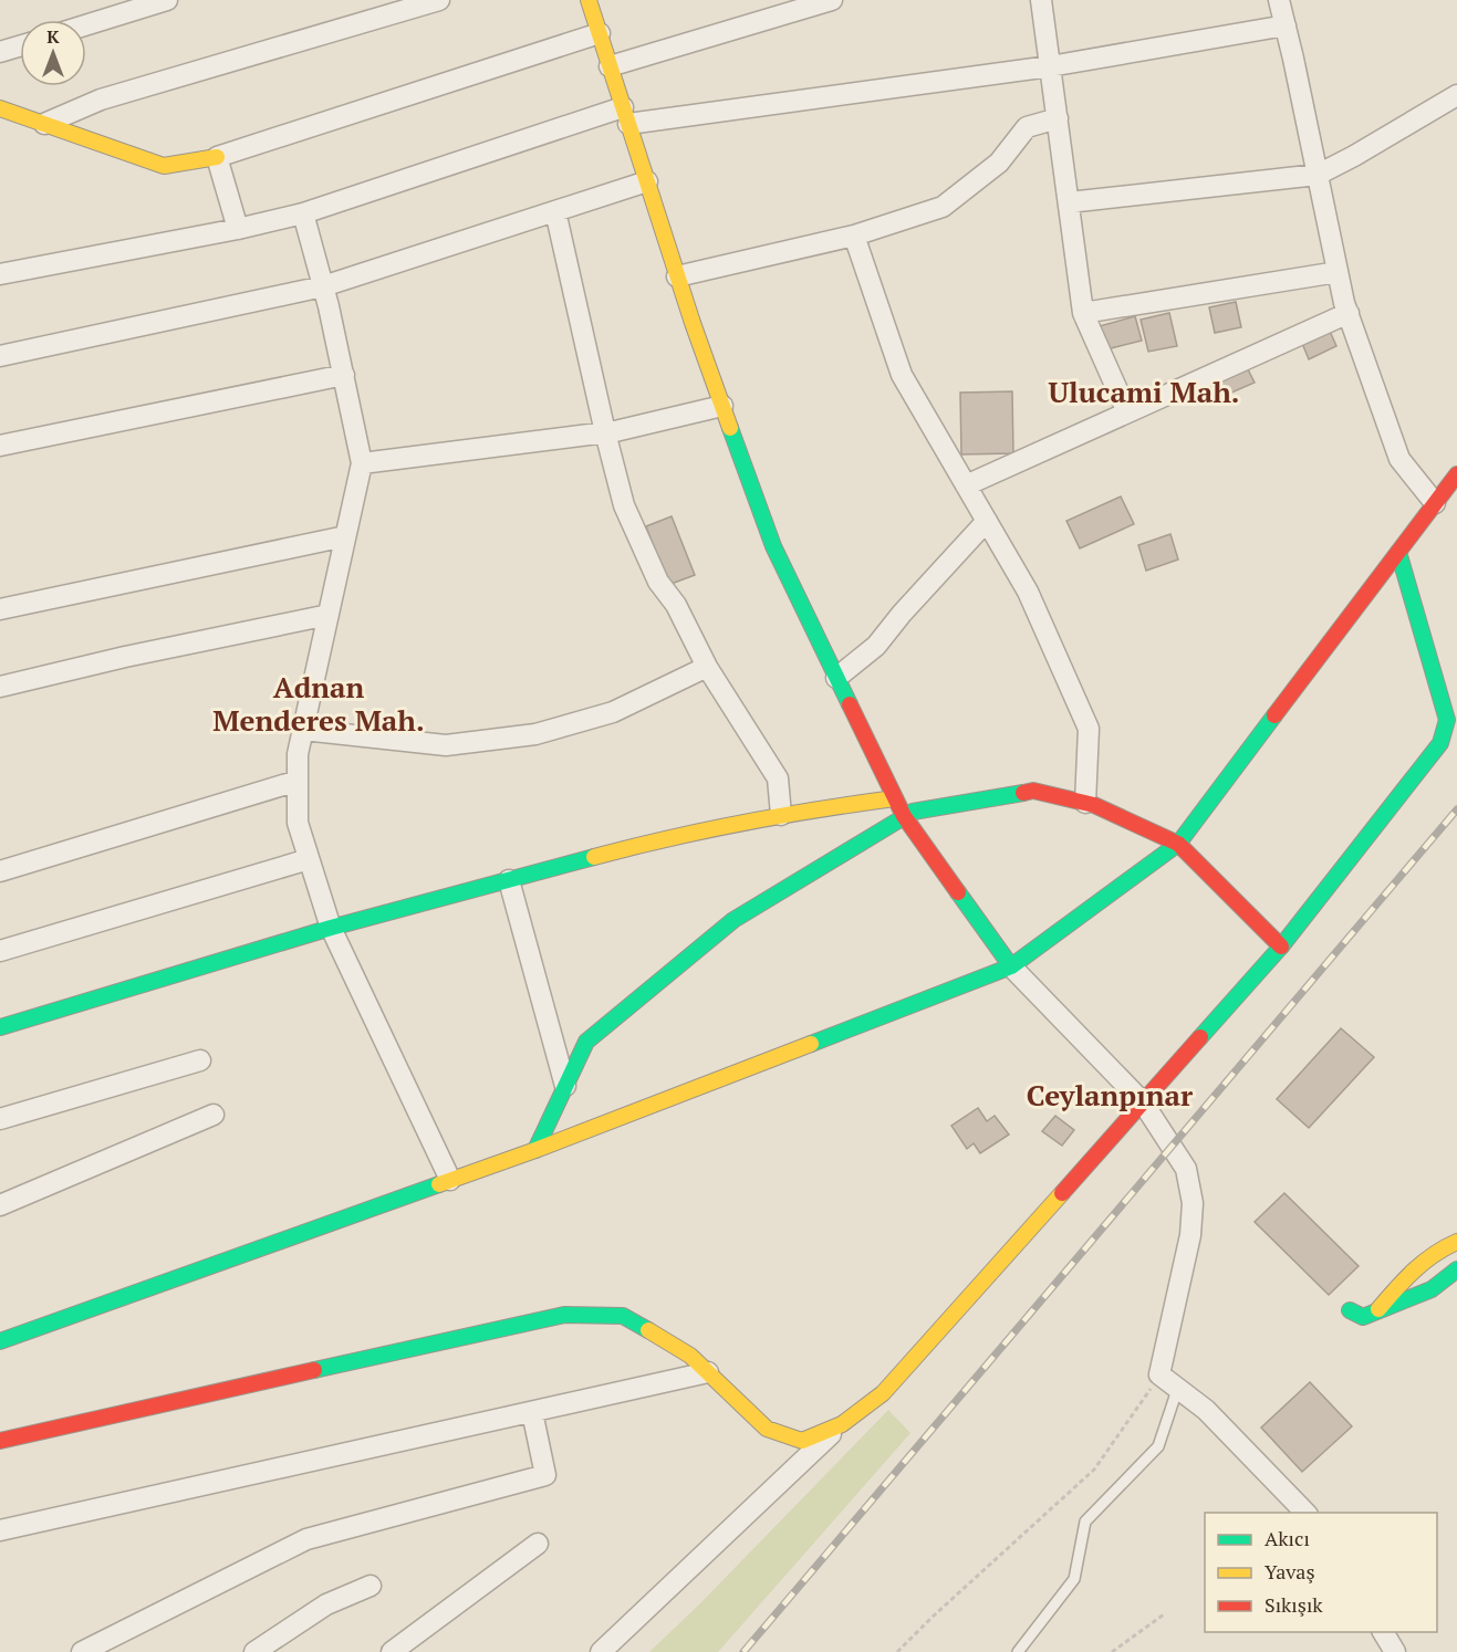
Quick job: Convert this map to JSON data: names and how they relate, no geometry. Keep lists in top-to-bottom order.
{
  "districts": ["Ulucami Mah.", "Adnan Menderes Mah.", "Ceylanpınar"],
  "legend": ["Akıcı", "Yavaş", "Sıkışık"],
  "north": "top"
}
